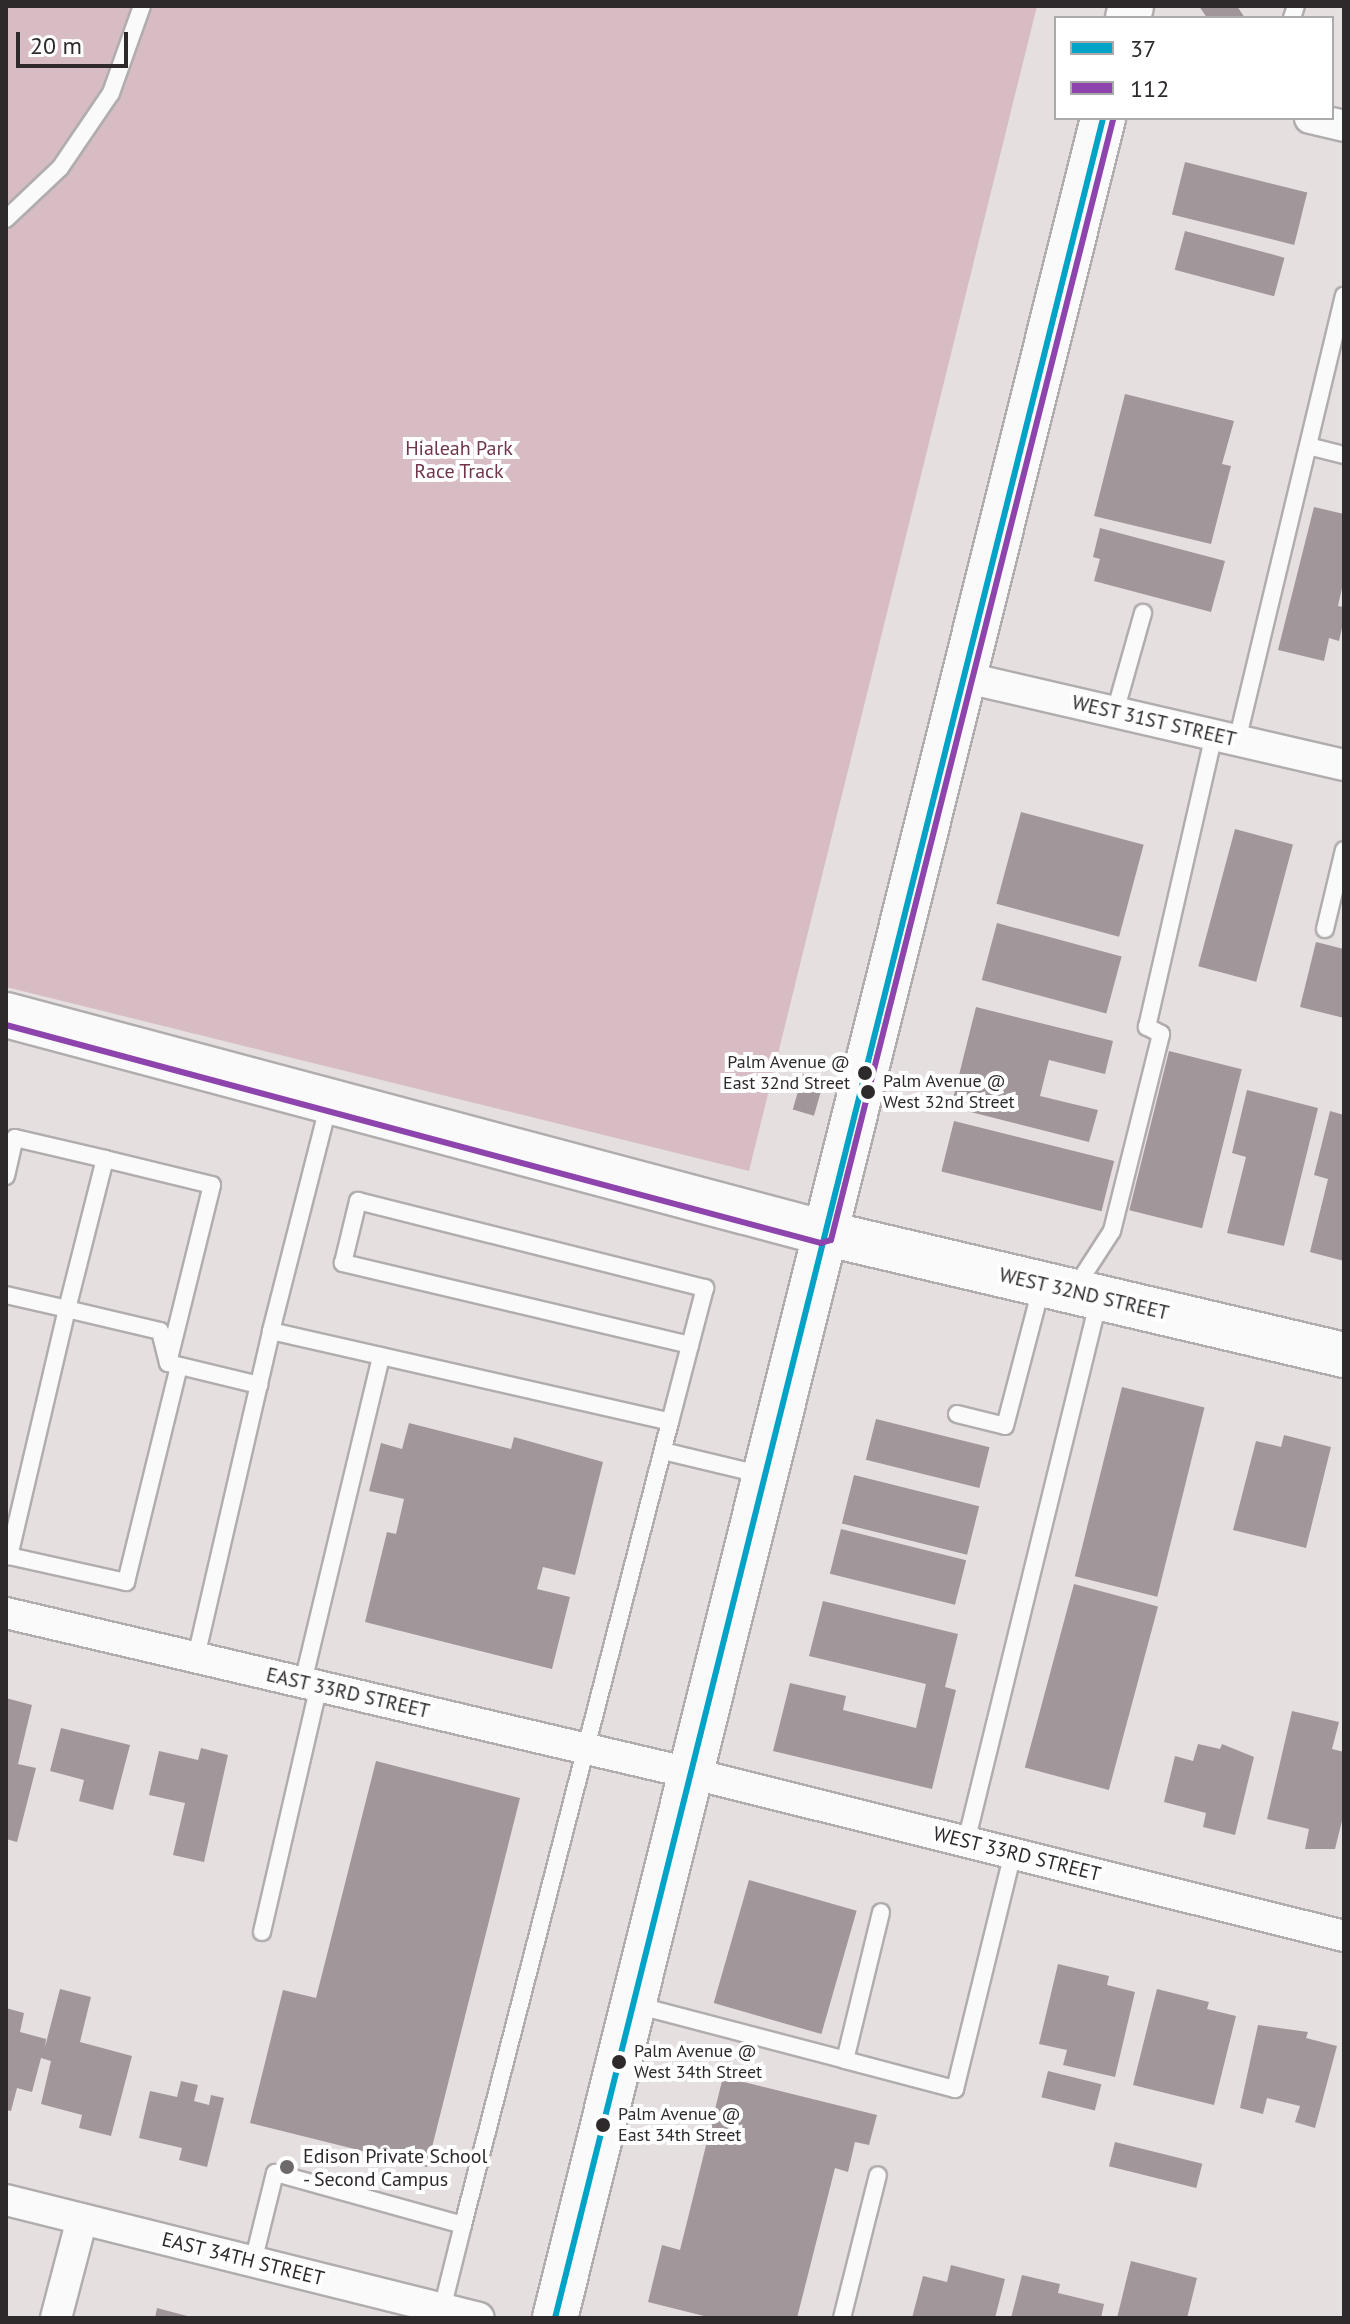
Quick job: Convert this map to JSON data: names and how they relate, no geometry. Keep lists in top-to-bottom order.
{
  "streets": {
    "main road": ["WEST 32ND STREET"],
    "street": [
      "WEST 31ST STREET",
      "EAST 33RD STREET",
      "WEST 33RD STREET",
      "EAST 34TH STREET"
    ]
  },
  "crossings": [
    ["EAST 33RD STREET", "WEST 33RD STREET"]
  ],
  "parks": ["Hialeah Park Race Track"],
  "places": [
    "Palm Avenue @ East 32nd Street",
    "Palm Avenue @ West 32nd Street",
    "Palm Avenue @ West 34th Street",
    "Palm Avenue @ East 34th Street",
    "Edison Private School - Second Campus"
  ],
  "lines": ["transit line 37", "transit line 112"],
  "legend": ["37", "112"],
  "scale_bar": "20 m"
}
